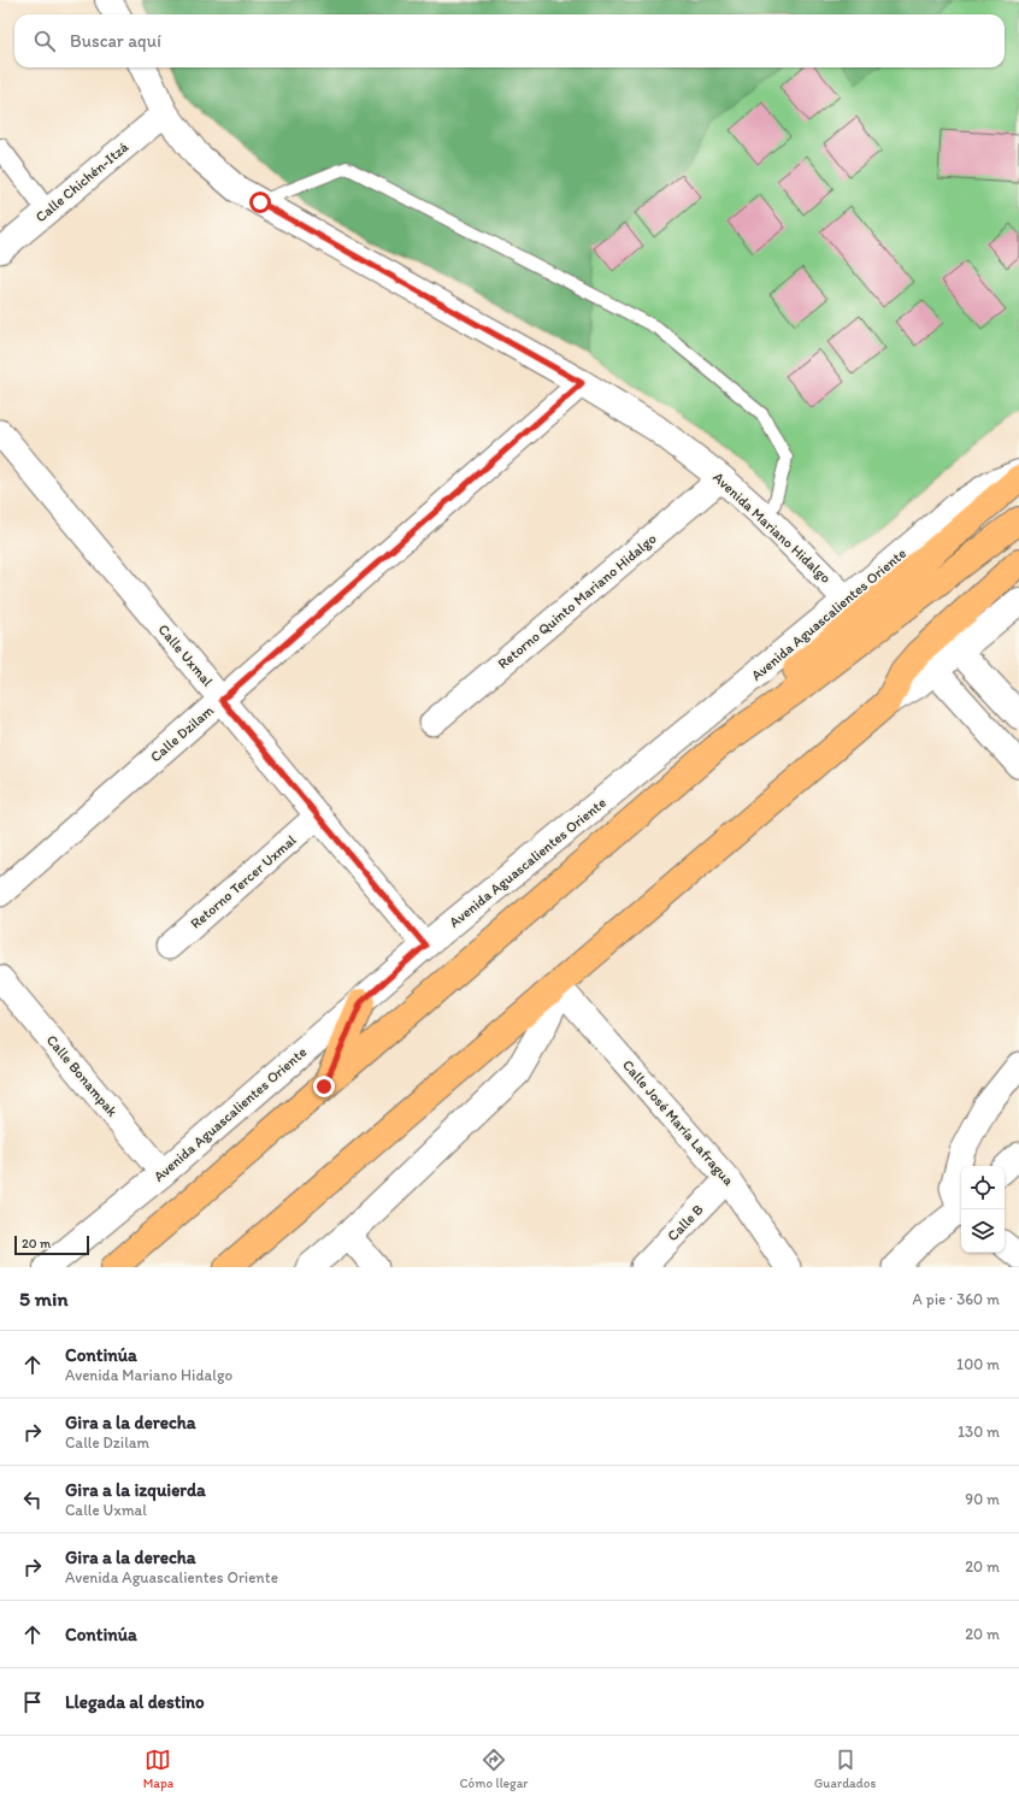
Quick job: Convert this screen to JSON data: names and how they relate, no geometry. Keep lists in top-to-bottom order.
{
  "streets": {
    "street": [
      "Calle Chichén-Itzá",
      "Avenida Mariano Hidalgo",
      "Retorno Quinto Mariano Hidalgo",
      "Avenida Aguascalientes Oriente",
      "Calle Uxmal",
      "Calle Dzilam",
      "Retorno Tercer Uxmal",
      "Calle Bonampak",
      "Calle José María Lafragua",
      "Calle B"
    ]
  },
  "crossings": [
    ["Calle Chichén-Itzá", "Avenida Mariano Hidalgo"],
    ["Avenida Mariano Hidalgo", "Retorno Quinto Mariano Hidalgo"],
    ["Avenida Mariano Hidalgo", "Avenida Aguascalientes Oriente"],
    ["Avenida Mariano Hidalgo", "Calle Dzilam"],
    ["Avenida Aguascalientes Oriente", "Calle Uxmal"],
    ["Avenida Aguascalientes Oriente", "Calle Bonampak"],
    ["Calle Uxmal", "Calle Dzilam"],
    ["Calle Uxmal", "Retorno Tercer Uxmal"],
    ["Calle José María Lafragua", "Calle B"]
  ],
  "scale_bar": "20 m",
  "page": {
    "search": "Buscar aquí",
    "scale": "20 m",
    "heading": ["5 min", "A pie · 360 m"],
    "list": [
      ["Continúa", "Avenida Mariano Hidalgo", "100 m"],
      ["Gira a la derecha", "Calle Dzilam", "130 m"],
      ["Gira a la izquierda", "Calle Uxmal", "90 m"],
      ["Gira a la derecha", "Avenida Aguascalientes Oriente", "20 m"],
      ["Continúa", "20 m"],
      "Llegada al destino"
    ],
    "nav": ["Mapa", "Cómo llegar", "Guardados"]
  }
}
